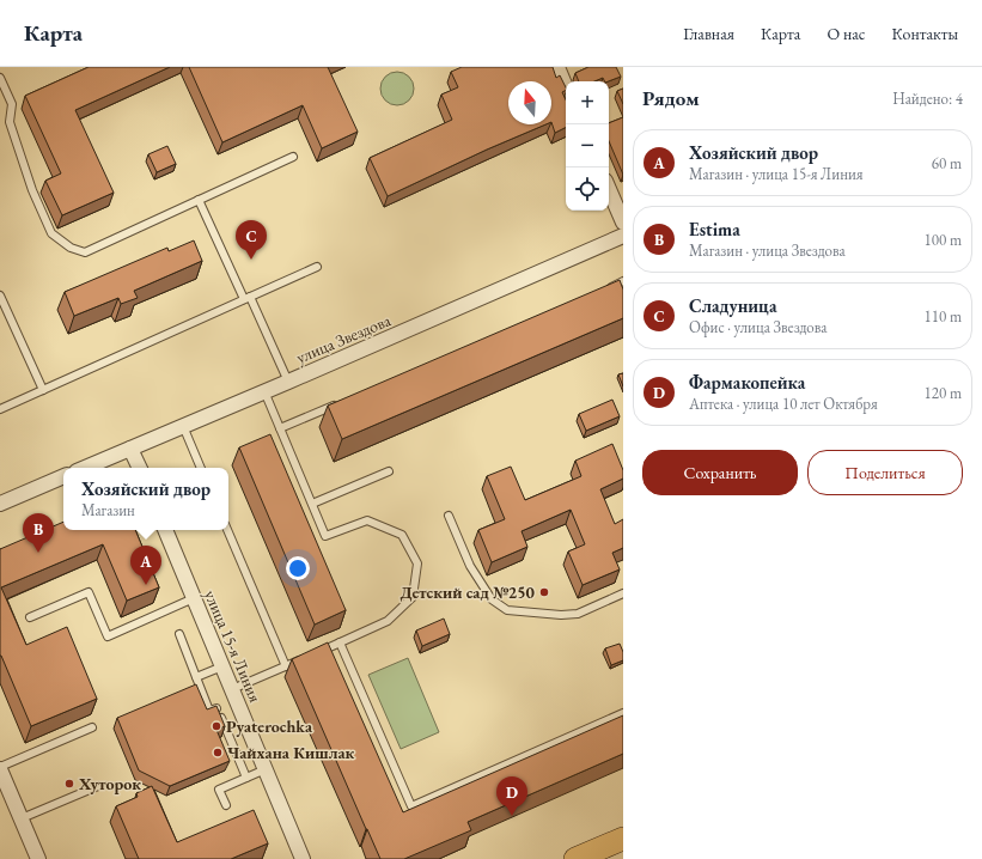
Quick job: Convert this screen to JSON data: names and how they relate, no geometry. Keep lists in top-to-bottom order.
{
  "streets": {
    "street": ["улица Звездова", "улица 15-я Линия"]
  },
  "places": [
    "Детский сад №250",
    "Pyaterochka",
    "Чайхана Кишлак",
    "Хуторок"
  ],
  "north": "top",
  "page": {
    "header": "Карта",
    "nav": [
      "Главная",
      "Карта",
      "О нас",
      "Контакты"
    ],
    "heading": ["Рядом", "Найдено: 4"],
    "map_buttons": ["+", "−"],
    "list": [
      {
        "mark": "A",
        "name": "Хозяйский двор",
        "note": "Магазин · улица 15-я Линия",
        "value": "60 m"
      },
      {
        "mark": "B",
        "name": "Estima",
        "note": "Магазин · улица Звездова",
        "value": "100 m"
      },
      {
        "mark": "C",
        "name": "Сладуница",
        "note": "Офис · улица Звездова",
        "value": "110 m"
      },
      {
        "mark": "D",
        "name": "Фармакопейка",
        "note": "Аптека · улица 10 лет Октября",
        "value": "120 m"
      }
    ],
    "pins": [
      "C",
      "B",
      "A",
      "D"
    ],
    "buttons": ["Сохранить", "Поделиться"],
    "popup": ["Хозяйский двор", "Магазин"]
  }
}
